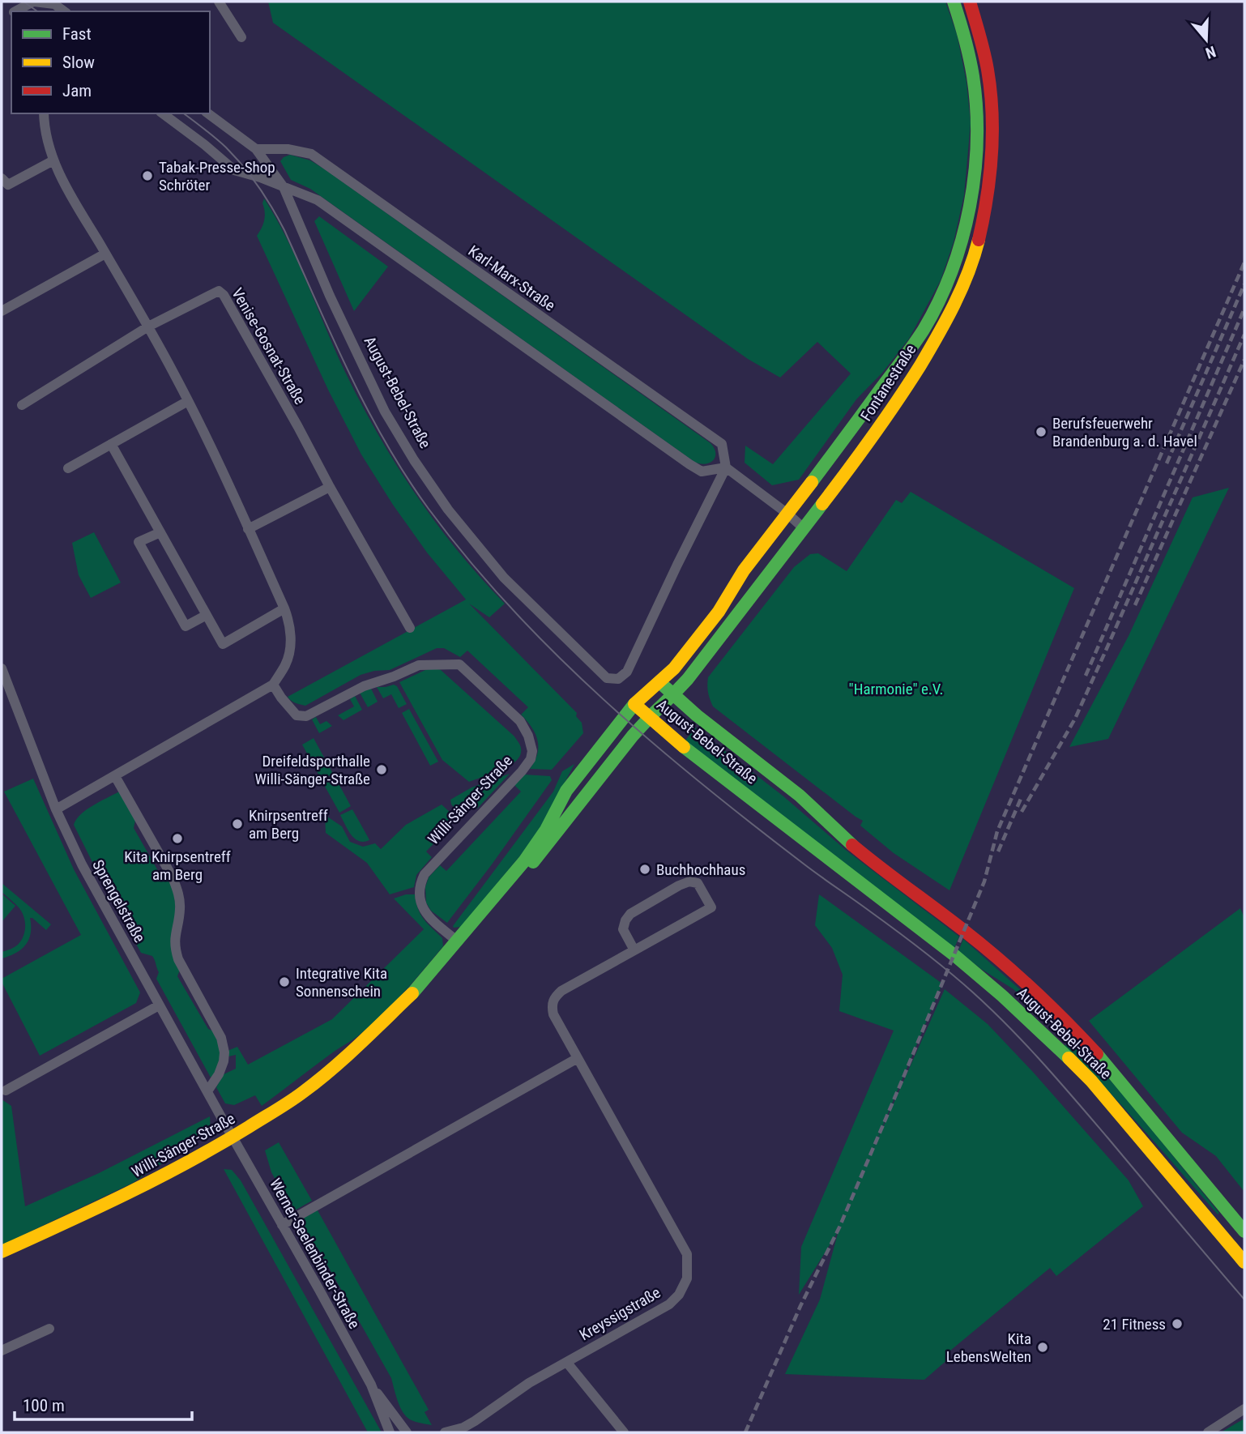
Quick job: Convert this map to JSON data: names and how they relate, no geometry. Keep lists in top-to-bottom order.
{
  "streets": {
    "main road": ["Fontanestraße", "August-Bebel-Straße", "Willi-Sänger-Straße"],
    "street": [
      "Karl-Marx-Straße",
      "Venise-Gosnat-Straße",
      "Sprengelstraße",
      "Werner-Seelenbinder-Straße",
      "Kreyssigstraße"
    ]
  },
  "crossings": [
    ["Karl-Marx-Straße", "August-Bebel-Straße"],
    ["Fontanestraße", "August-Bebel-Straße"],
    ["Fontanestraße", "Willi-Sänger-Straße"],
    ["August-Bebel-Straße", "Willi-Sänger-Straße"],
    ["Willi-Sänger-Straße", "Sprengelstraße"],
    ["Willi-Sänger-Straße", "Werner-Seelenbinder-Straße"],
    ["Sprengelstraße", "Werner-Seelenbinder-Straße"]
  ],
  "parks": ["\"Harmonie\" e.V."],
  "places": [
    "Tabak-Presse-Shop Schröter",
    "Berufsfeuerwehr Brandenburg a. d. Havel",
    "Dreifeldsporthalle Willi-Sänger-Straße",
    "Knirpsentreff am Berg",
    "Kita Knirpsentreff am Berg",
    "Buchhochhaus",
    "Integrative Kita Sonnenschein",
    "21 Fitness",
    "Kita LebensWelten"
  ],
  "legend": ["Fast", "Slow", "Jam"],
  "scale_bar": "100 m",
  "north": "bottom"
}
